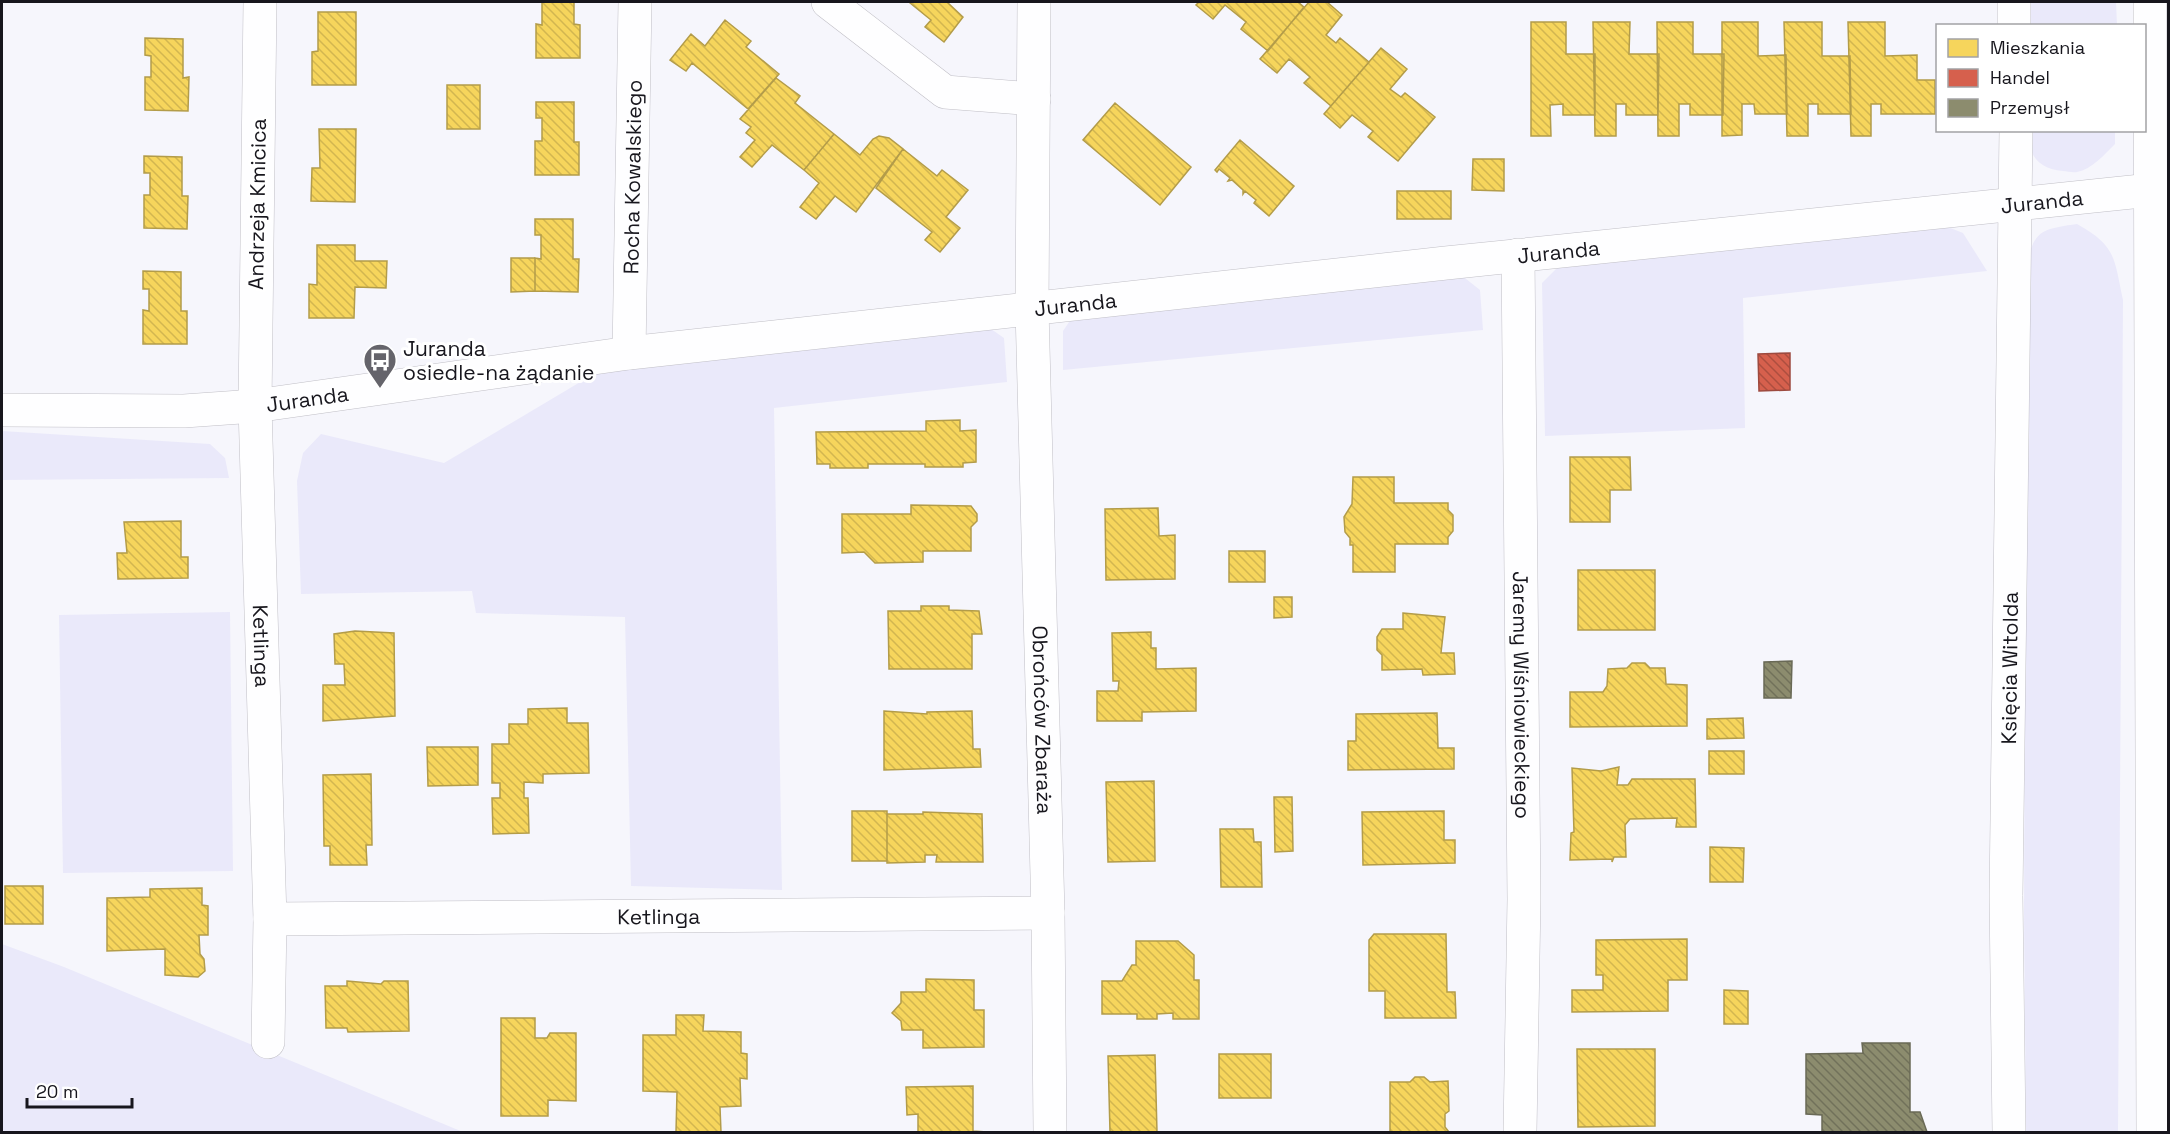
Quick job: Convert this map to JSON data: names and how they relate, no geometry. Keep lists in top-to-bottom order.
{
  "streets": {
    "street": [
      "Rocha Kowalskiego",
      "Juranda",
      "Andrzeja Kmicica",
      "Ketlinga",
      "Księcia Witolda",
      "Jaremy Wiśniowieckiego",
      "Obrońców Zbaraża"
    ]
  },
  "crossings": [
    ["Rocha Kowalskiego", "Juranda"],
    ["Juranda", "Andrzeja Kmicica"],
    ["Juranda", "Ketlinga"],
    ["Juranda", "Księcia Witolda"],
    ["Juranda", "Jaremy Wiśniowieckiego"],
    ["Juranda", "Obrońców Zbaraża"],
    ["Andrzeja Kmicica", "Ketlinga"],
    ["Ketlinga", "Obrońców Zbaraża"]
  ],
  "places": {
    "bus stop": ["Juranda osiedle-na żądanie"]
  },
  "legend": ["Mieszkania", "Handel", "Przemysł"],
  "scale_bar": "20 m"
}
